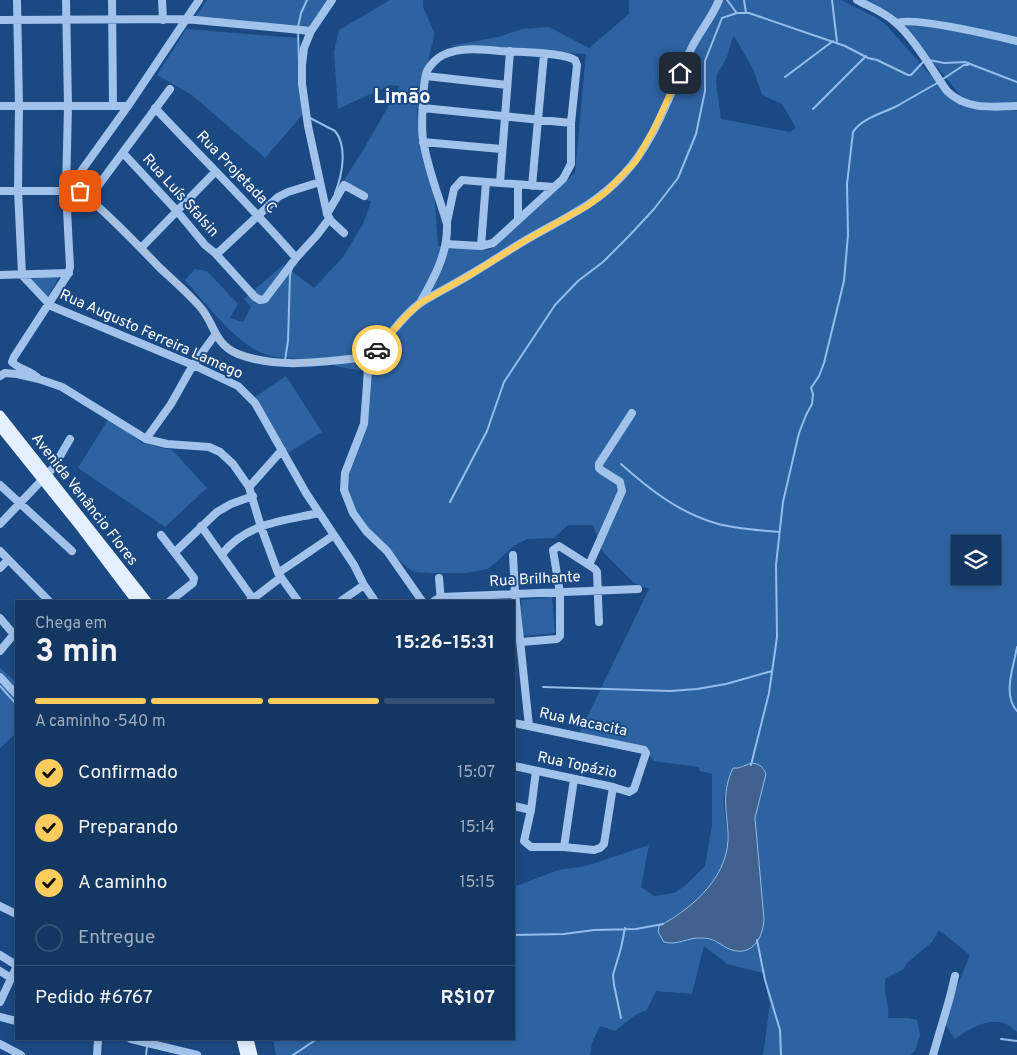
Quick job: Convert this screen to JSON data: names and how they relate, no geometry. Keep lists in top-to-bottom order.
{
  "streets": {
    "main road": ["Avenida Venâncio Flores"],
    "street": [
      "Rua Projetada C",
      "Rua Luís Sfalsin",
      "Rua Augusto Ferreira Lamego",
      "Rua Brilhante",
      "Rua Macacita",
      "Rua Topázio"
    ]
  },
  "crossings": [
    ["Rua Projetada C", "Rua Luís Sfalsin"],
    ["Rua Macacita", "Rua Topázio"]
  ],
  "districts": ["Limão"],
  "page": {
    "heading": ["3 min", "Chega em", "15:26–15:31"],
    "panel": ["Pedido #6767", "R$107"],
    "bar": "A caminho · 540 m",
    "list": [
      ["Confirmado", "15:07"],
      ["Preparando", "15:14"],
      ["A caminho", "15:15"],
      "Entregue"
    ]
  }
}
